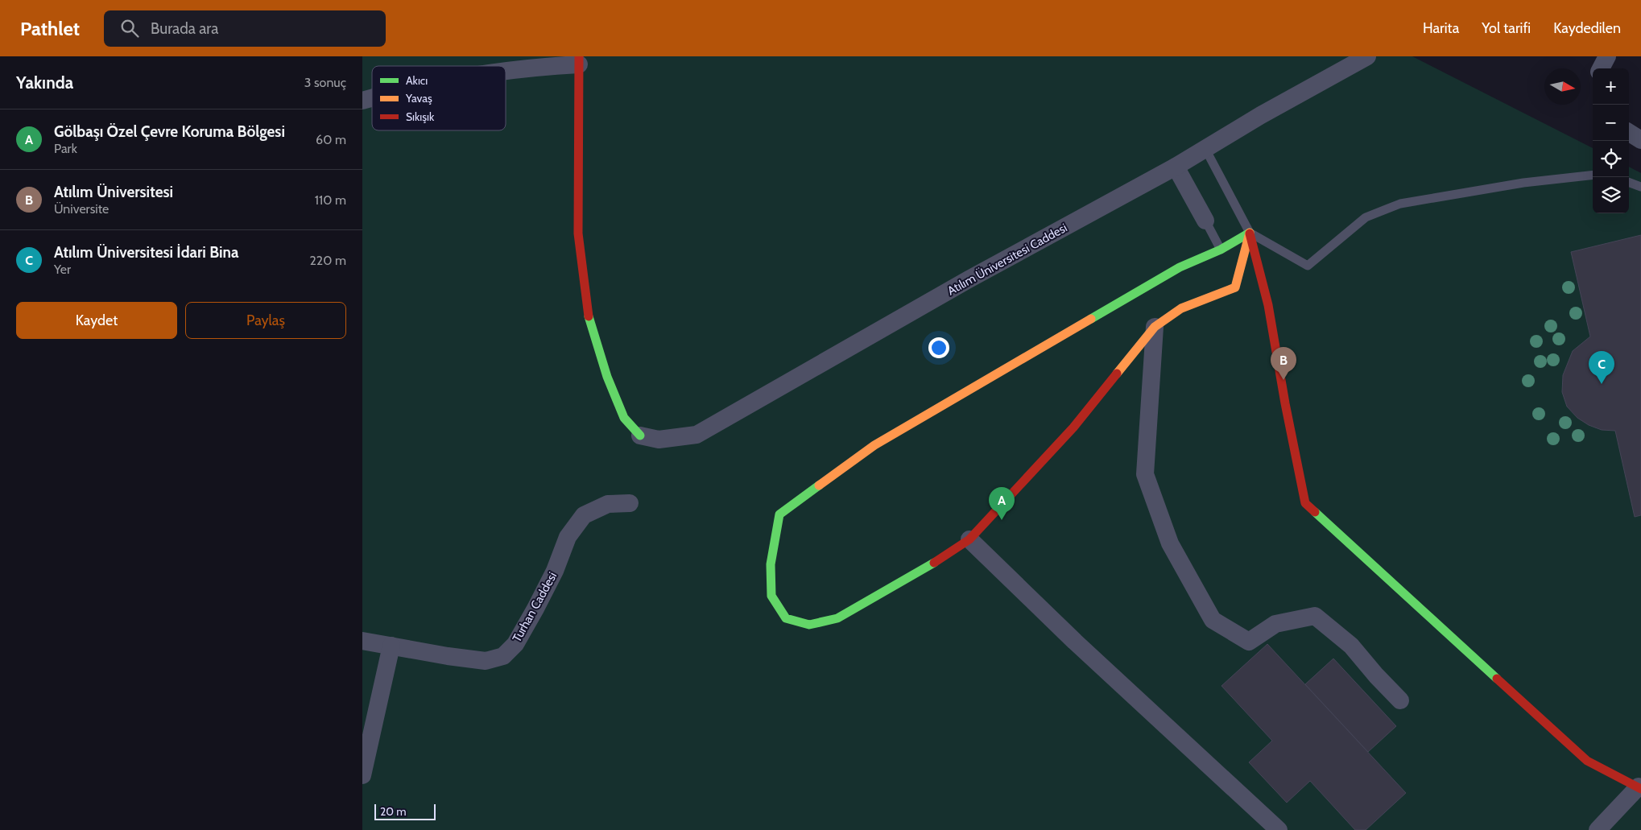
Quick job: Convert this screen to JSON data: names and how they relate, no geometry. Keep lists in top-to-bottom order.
{
  "streets": {
    "street": ["Atılım Üniversitesi Caddesi", "Turhan Caddesi"]
  },
  "legend": ["Akıcı", "Yavaş", "Sıkışık"],
  "scale_bar": "20 m",
  "north": "right",
  "page": {
    "header": "Pathlet",
    "search": "Burada ara",
    "nav": ["Harita", "Yol tarifi", "Kaydedilen"],
    "heading": ["Yakında", "3 sonuç"],
    "map_buttons": ["+", "−"],
    "list": [
      {
        "mark": "A",
        "name": "Gölbaşı Özel Çevre Koruma Bölgesi",
        "note": "Park",
        "value": "60 m"
      },
      {
        "mark": "B",
        "name": "Atılım Üniversitesi",
        "note": "Üniversite",
        "value": "110 m"
      },
      {
        "mark": "C",
        "name": "Atılım Üniversitesi İdari Bina",
        "note": "Yer",
        "value": "220 m"
      }
    ],
    "buttons": ["Kaydet", "Paylaş"],
    "pins": ["B", "C", "A"],
    "scale": "20 m"
  }
}
